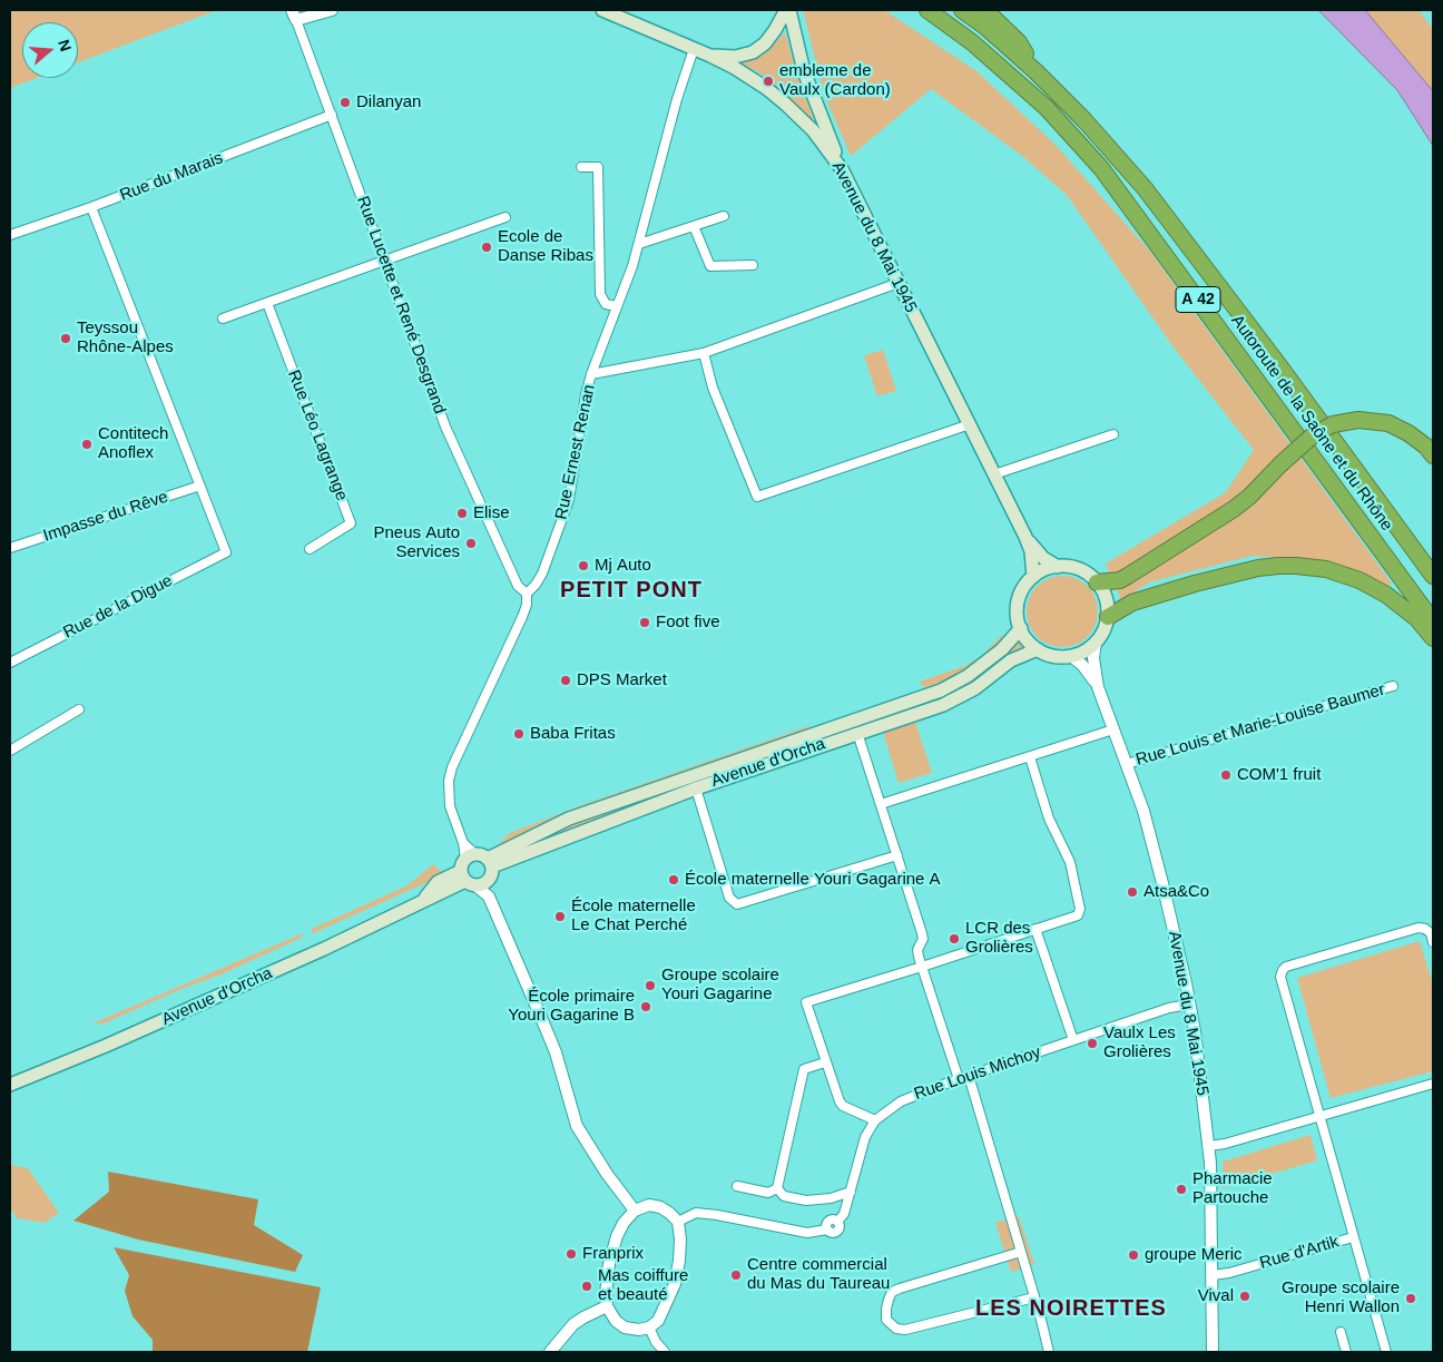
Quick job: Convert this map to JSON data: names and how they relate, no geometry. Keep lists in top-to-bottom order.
{
  "streets": {
    "highway": ["A 42", "Autoroute de la Saône et du Rhône"],
    "main road": ["Avenue du 8 Mai 1945", "Avenue d'Orcha"],
    "street": [
      "Rue du Marais",
      "Rue Lucette et René Desgrand",
      "Rue Léo Lagrange",
      "Rue Ernest Renan",
      "Impasse du Rêve",
      "Rue de la Digue",
      "Rue Louis et Marie-Louise Baumer",
      "Rue Louis Michoy",
      "Rue d'Artik"
    ]
  },
  "crossings": [
    ["Rue du Marais", "Rue Lucette et René Desgrand"],
    ["Avenue du 8 Mai 1945", "Rue Ernest Renan"],
    ["Avenue du 8 Mai 1945", "Rue Louis et Marie-Louise Baumer"],
    ["Avenue du 8 Mai 1945", "Avenue d'Orcha"],
    ["Avenue du 8 Mai 1945", "Rue Louis Michoy"],
    ["Avenue du 8 Mai 1945", "Rue d'Artik"],
    ["Rue Lucette et René Desgrand", "Rue Ernest Renan"],
    ["Rue Ernest Renan", "Avenue d'Orcha"],
    ["Impasse du Rêve", "Rue de la Digue"]
  ],
  "districts": ["PETIT PONT", "LES NOIRETTES"],
  "places": [
    "embleme de Vaulx (Cardon)",
    "Dilanyan",
    "Ecole de Danse Ribas",
    "Teyssou Rhône-Alpes",
    "Contitech Anoflex",
    "Elise",
    "Pneus Auto Services",
    "Mj Auto",
    "Foot five",
    "DPS Market",
    "Baba Fritas",
    "COM'1 fruit",
    "École maternelle Youri Gagarine A",
    "Atsa&Co",
    "École maternelle Le Chat Perché",
    "LCR des Grolières",
    "Groupe scolaire Youri Gagarine",
    "École primaire Youri Gagarine B",
    "Vaulx Les Grolières",
    "Pharmacie Partouche",
    "Franprix",
    "groupe Meric",
    "Centre commercial du Mas du Taureau",
    "Mas coiffure et beauté",
    "Vival",
    "Groupe scolaire Henri Wallon"
  ],
  "north": "right"
}
